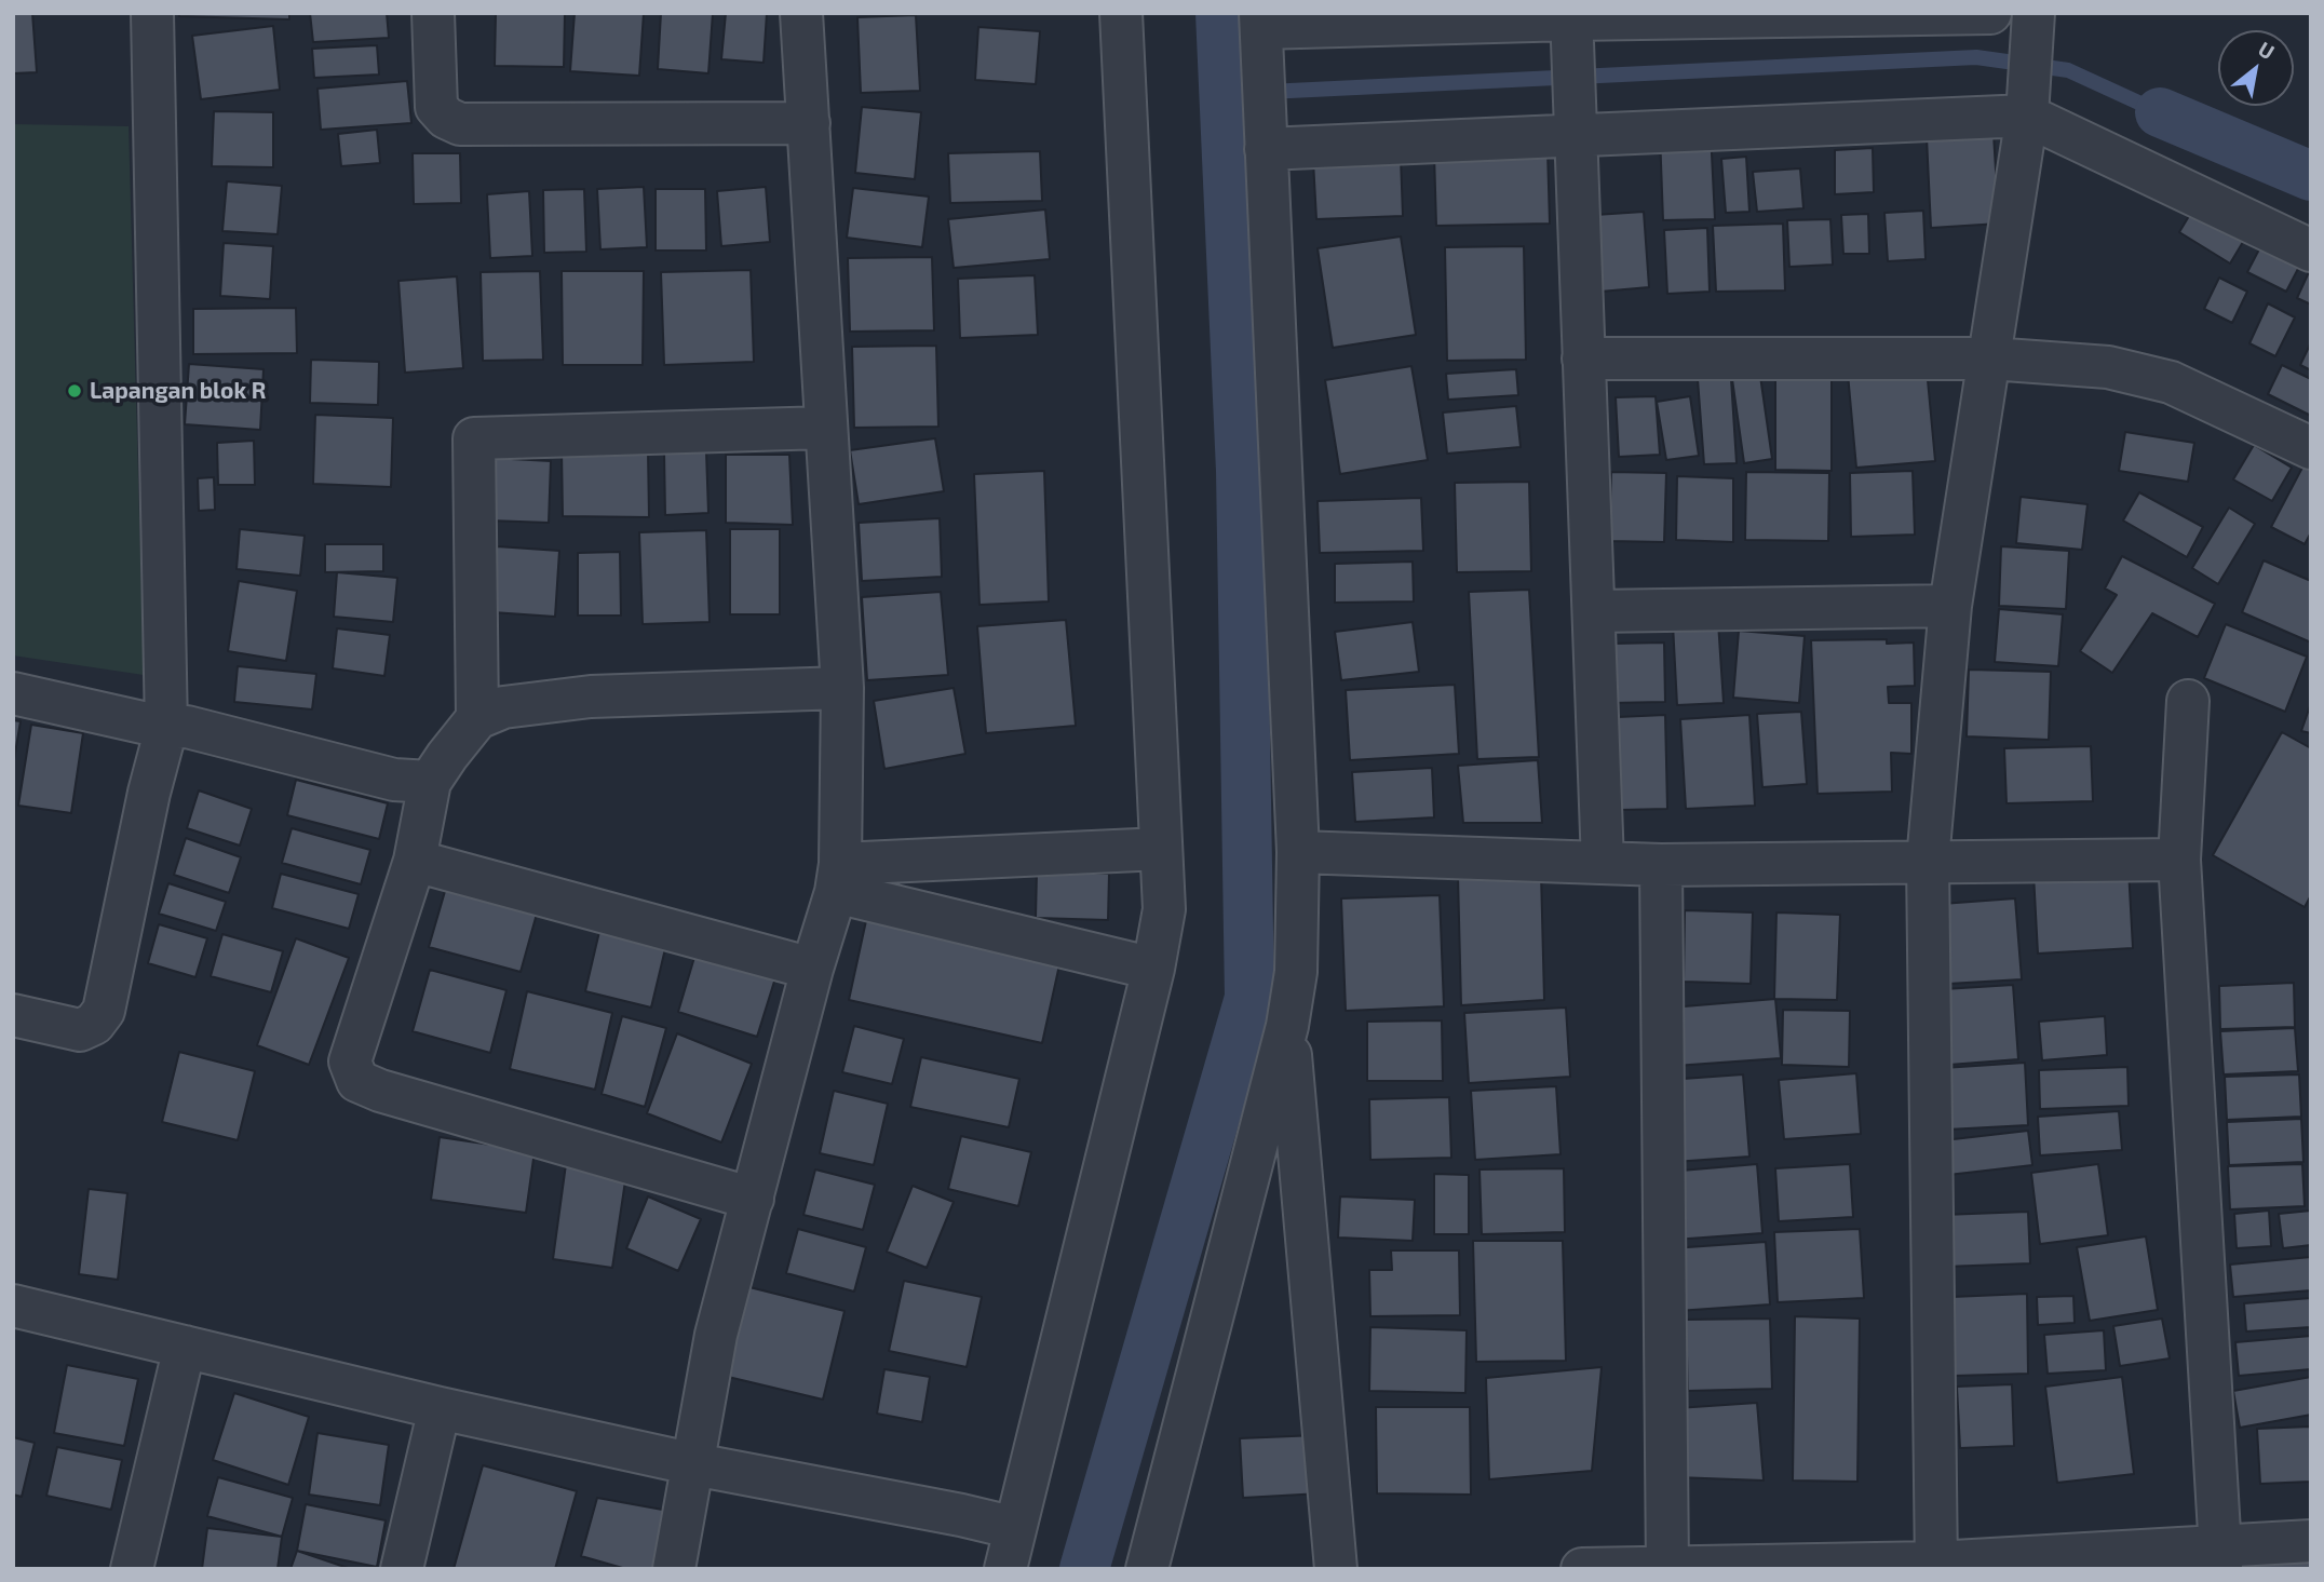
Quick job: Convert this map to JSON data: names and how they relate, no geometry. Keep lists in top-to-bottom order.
{
  "places": ["Lapangan blok R"],
  "north": "top right"
}
